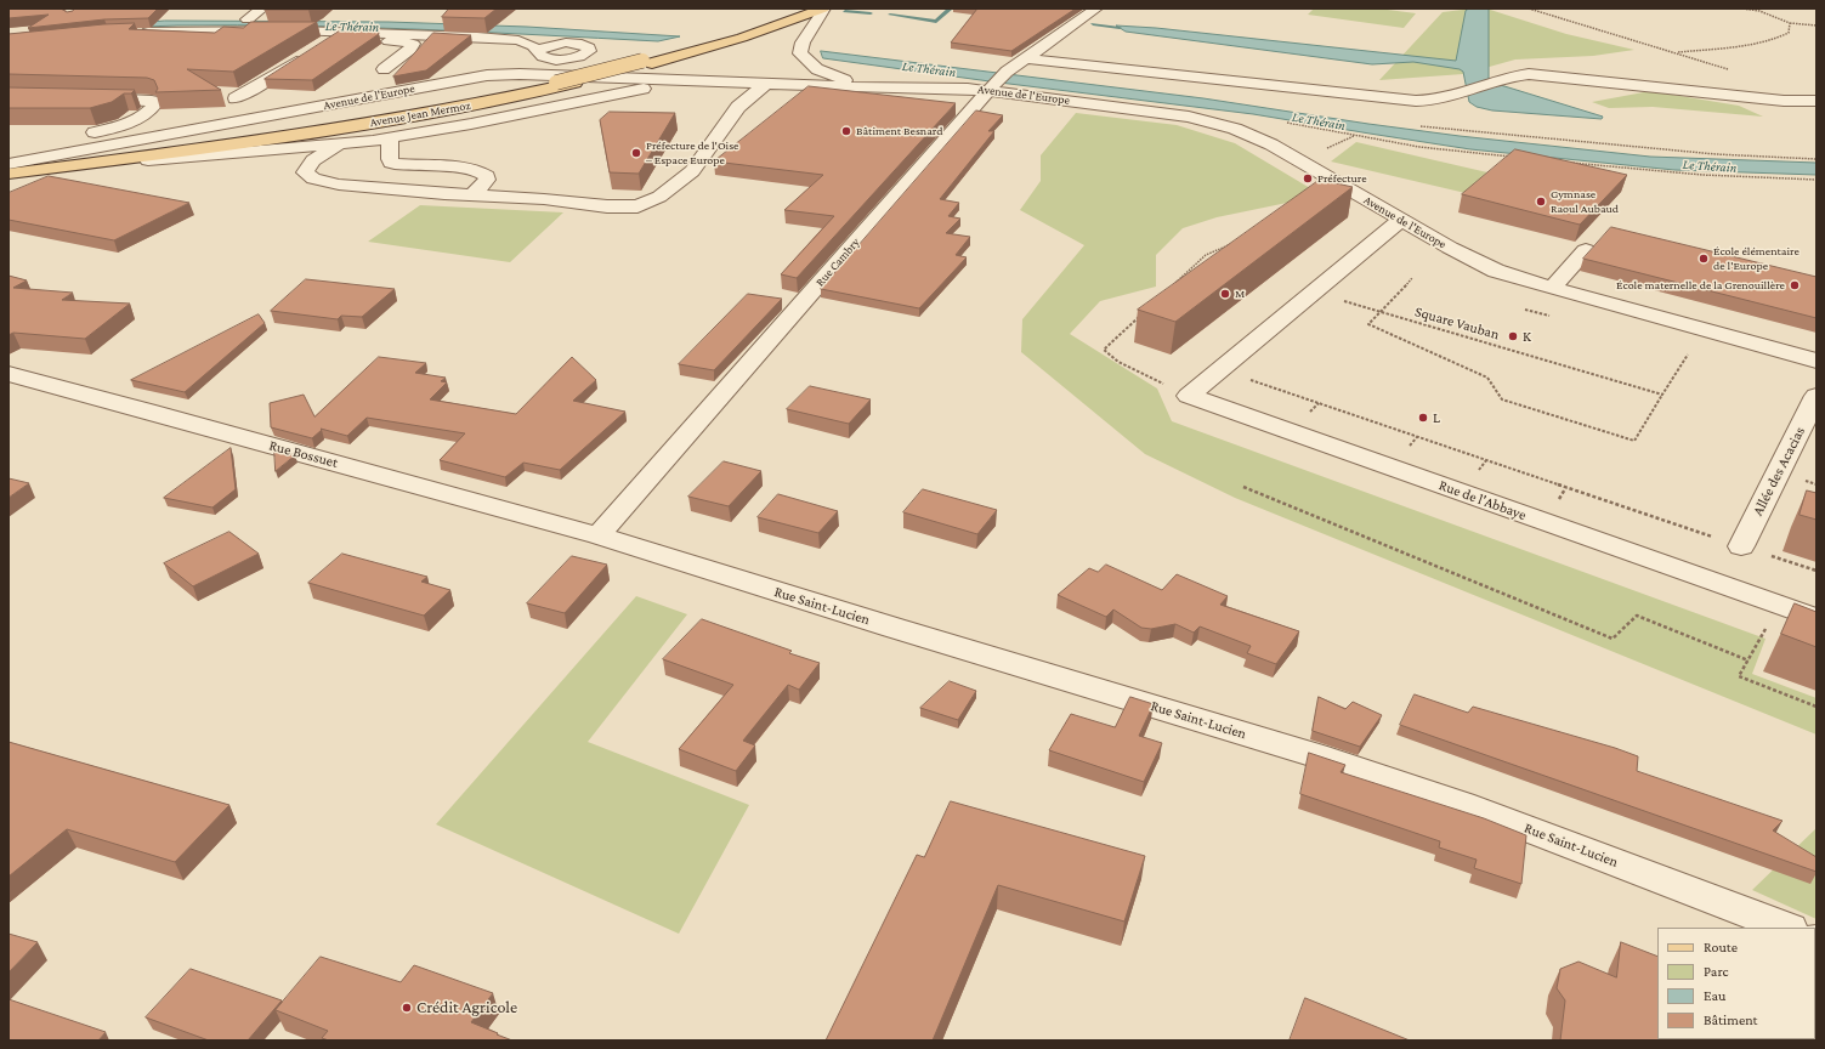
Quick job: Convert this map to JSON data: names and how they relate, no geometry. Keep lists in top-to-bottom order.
{
  "streets": {
    "main road": ["Avenue Jean Mermoz"],
    "street": [
      "Avenue de l'Europe",
      "Rue Cambry",
      "Rue Bossuet",
      "Allée des Acacias",
      "Rue de l'Abbaye",
      "Rue Saint-Lucien"
    ],
    "path": ["Square Vauban"]
  },
  "crossings": [
    ["Avenue de l'Europe", "Avenue Jean Mermoz"],
    ["Avenue de l'Europe", "Rue Cambry"],
    ["Rue Cambry", "Rue Bossuet"],
    ["Rue Cambry", "Rue Saint-Lucien"],
    ["Rue Bossuet", "Rue Saint-Lucien"]
  ],
  "water": ["Le Thérain"],
  "places": [
    "Bâtiment Besnard",
    "Préfecture de l'Oise – Espace Europe",
    "Préfecture",
    "Gymnase Raoul Aubaud",
    "École élémentaire de l'Europe",
    "École maternelle de la Grenouillère",
    "M",
    "K",
    "L",
    "Crédit Agricole"
  ],
  "legend": [
    "Route",
    "Parc",
    "Eau",
    "Bâtiment"
  ]
}
